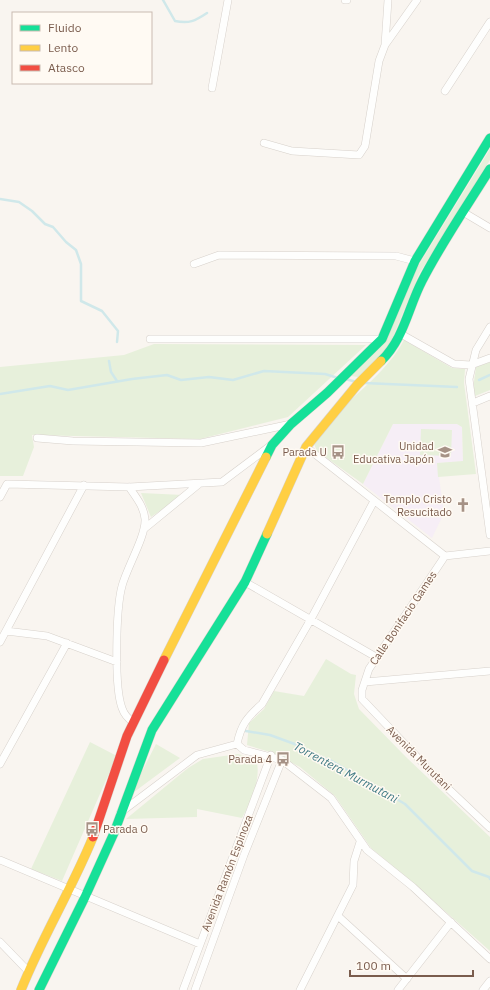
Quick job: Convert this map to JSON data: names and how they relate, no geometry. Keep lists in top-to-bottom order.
{
  "streets": {
    "street": ["Calle Bonifacio Games", "Avenida Murutani", "Avenida Ramón Espinoza"]
  },
  "crossings": [
    ["Calle Bonifacio Games", "Avenida Murutani"]
  ],
  "water": ["Torrentera Murmutani"],
  "places": {
    "bus stop": ["Parada U", "Parada 4", "Parada O"],
    "school or university": ["Unidad Educativa Japón"],
    "church": ["Templo Cristo Resucitado"]
  },
  "legend": ["Fluido", "Lento", "Atasco"],
  "scale_bar": "100 m"
}
